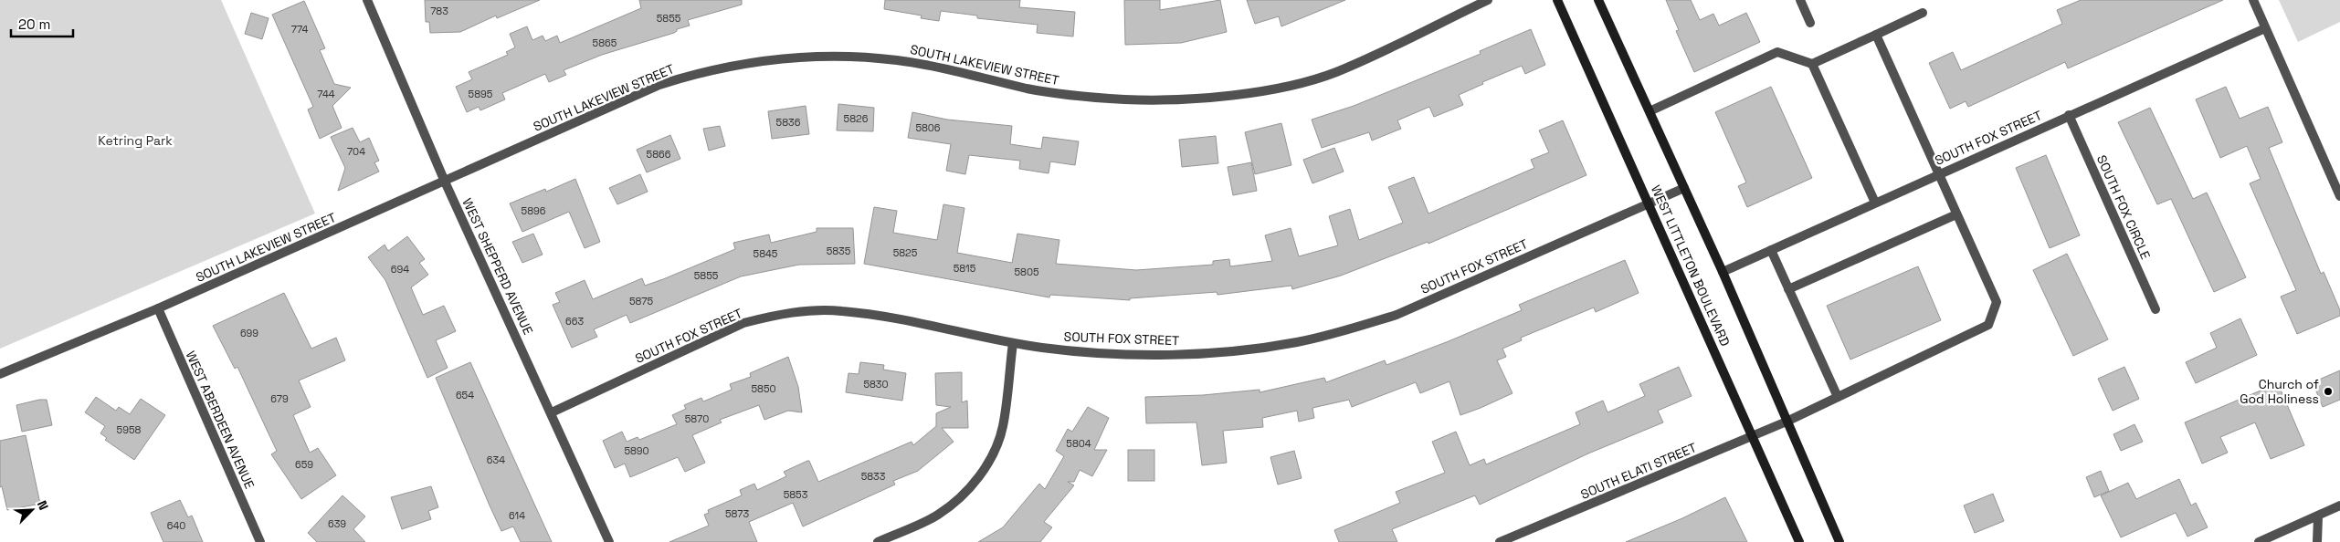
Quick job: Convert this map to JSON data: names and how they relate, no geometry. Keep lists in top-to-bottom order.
{
  "streets": {
    "main road": ["WEST LITTLETON BOULEVARD"],
    "street": [
      "SOUTH LAKEVIEW STREET",
      "SOUTH FOX STREET",
      "SOUTH FOX CIRCLE",
      "WEST SHEPPERD AVENUE",
      "WEST ABERDEEN AVENUE",
      "SOUTH ELATI STREET"
    ]
  },
  "crossings": [
    ["SOUTH LAKEVIEW STREET", "WEST SHEPPERD AVENUE"],
    ["SOUTH LAKEVIEW STREET", "WEST ABERDEEN AVENUE"],
    ["SOUTH FOX STREET", "SOUTH FOX CIRCLE"],
    ["SOUTH FOX STREET", "WEST LITTLETON BOULEVARD"],
    ["SOUTH FOX STREET", "WEST SHEPPERD AVENUE"],
    ["SOUTH FOX STREET", "SOUTH ELATI STREET"],
    ["WEST LITTLETON BOULEVARD", "SOUTH ELATI STREET"]
  ],
  "parks": ["Ketring Park"],
  "places": ["Church of God Holiness"],
  "house_numbers": [
    "783",
    "5855",
    "774",
    "5865",
    "744",
    "5895",
    "5826",
    "5836",
    "5806",
    "704",
    "5866",
    "5896",
    "5835",
    "5825",
    "5845",
    "5815",
    "694",
    "5805",
    "5855",
    "5875",
    "663",
    "699",
    "5830",
    "5850",
    "654",
    "679",
    "5870",
    "5958",
    "5804",
    "5890",
    "634",
    "659",
    "5833",
    "5853",
    "5873",
    "614",
    "639",
    "640"
  ],
  "scale_bar": "20 m",
  "north": "top right"
}
